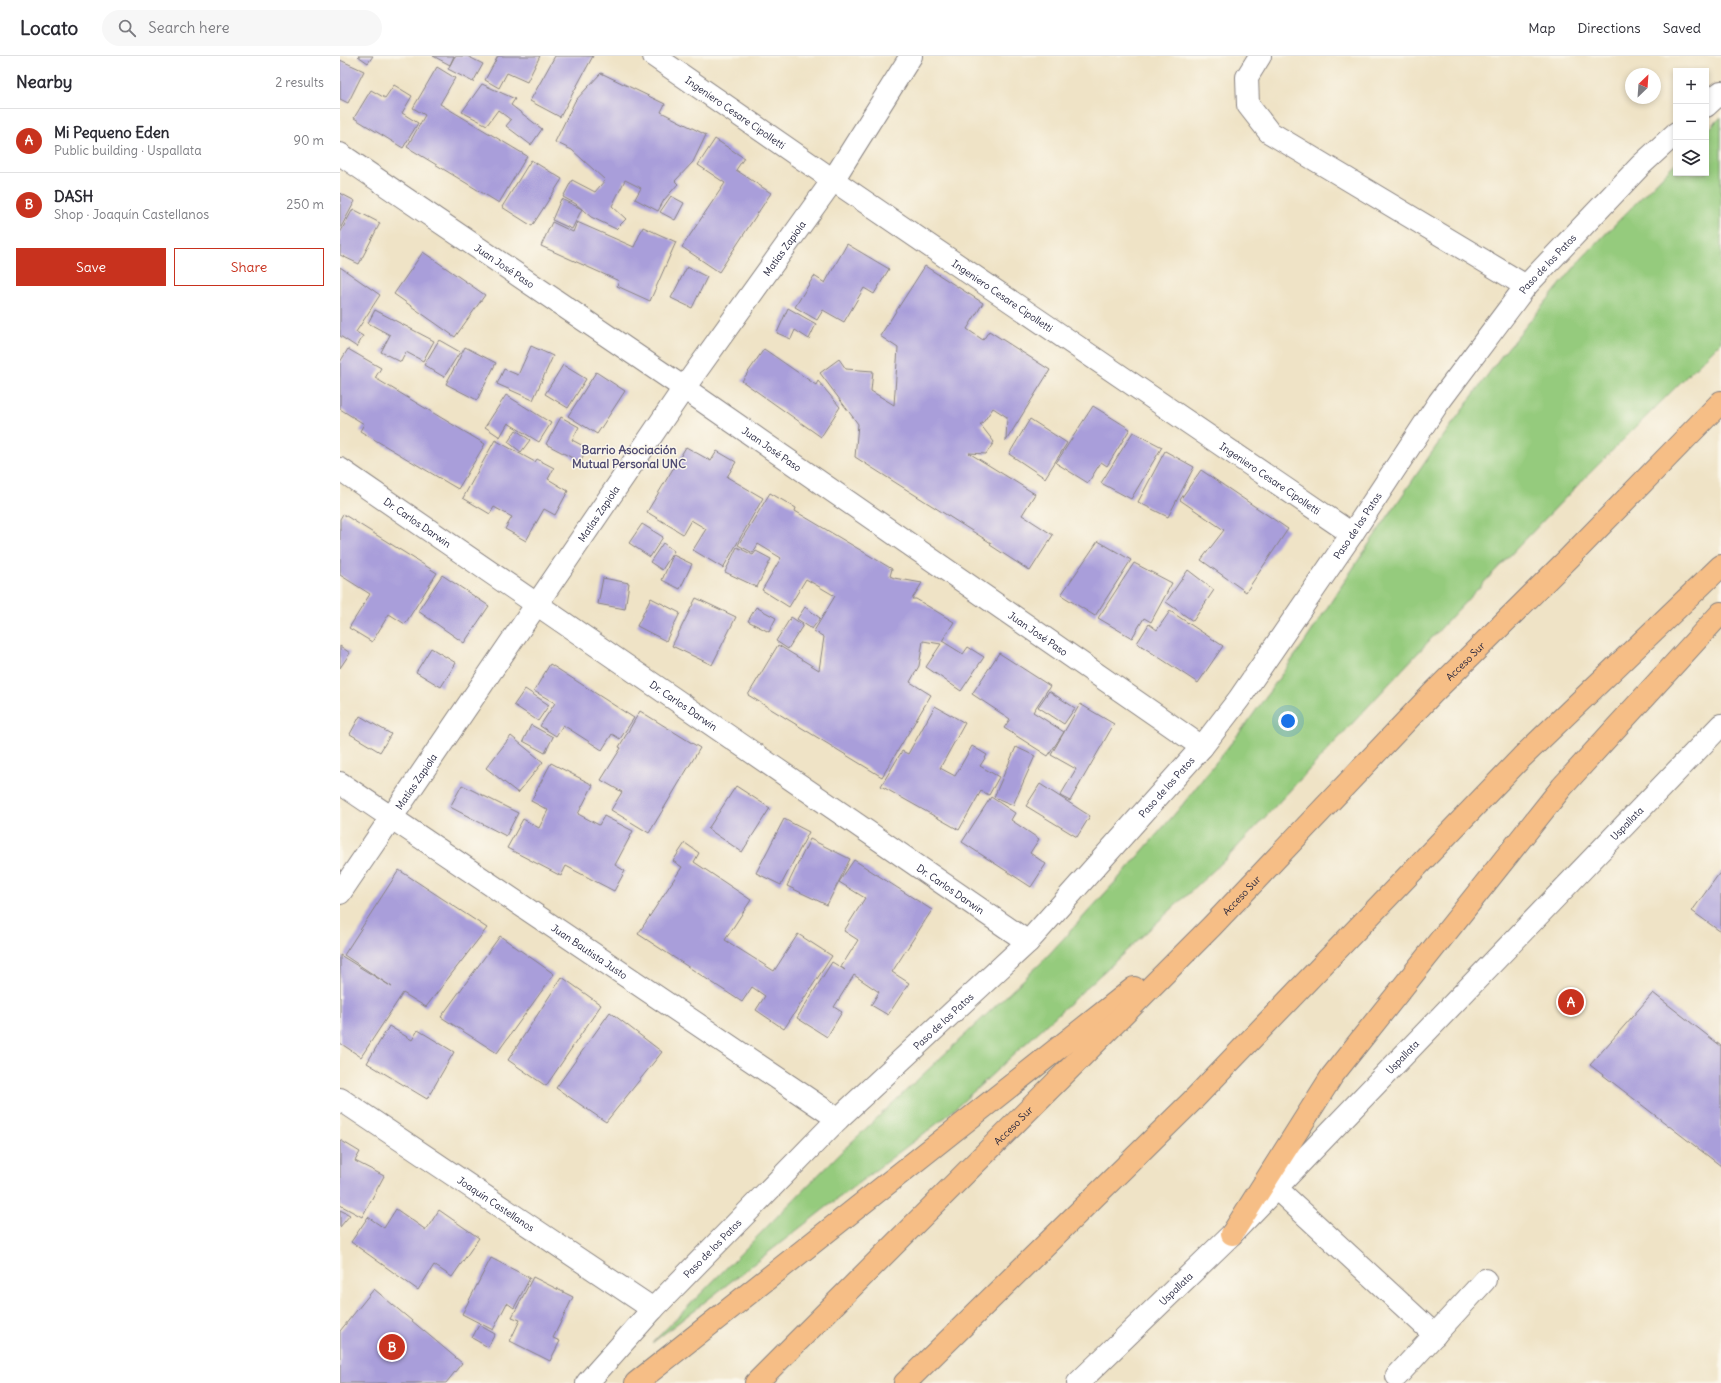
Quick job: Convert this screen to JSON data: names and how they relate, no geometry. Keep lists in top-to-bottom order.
{
  "streets": {
    "highway": ["Acceso Sur"],
    "street": [
      "Ingeniero Cesare Cipolletti",
      "Matías Zapiola",
      "Paso de los Patos",
      "Juan José Paso",
      "Dr. Carlos Darwin",
      "Uspallata",
      "Juan Bautista Justo",
      "Joaquín Castellanos"
    ]
  },
  "crossings": [
    ["Ingeniero Cesare Cipolletti", "Matías Zapiola"],
    ["Ingeniero Cesare Cipolletti", "Paso de los Patos"],
    ["Matías Zapiola", "Juan José Paso"],
    ["Matías Zapiola", "Dr. Carlos Darwin"],
    ["Matías Zapiola", "Juan Bautista Justo"],
    ["Paso de los Patos", "Juan José Paso"],
    ["Paso de los Patos", "Dr. Carlos Darwin"],
    ["Paso de los Patos", "Juan Bautista Justo"],
    ["Paso de los Patos", "Joaquín Castellanos"]
  ],
  "districts": ["Barrio Asociación Mutual Personal UNC"],
  "north": "top right",
  "page": {
    "header": "Locato",
    "search": "Search here",
    "nav": ["Map", "Directions", "Saved"],
    "heading": ["Nearby", "2 results"],
    "map_buttons": ["+", "−"],
    "list": [
      {
        "mark": "A",
        "name": "Mi Pequeno Eden",
        "note": "Public building · Uspallata",
        "value": "90 m"
      },
      {
        "mark": "B",
        "name": "DASH",
        "note": "Shop · Joaquín Castellanos",
        "value": "250 m"
      }
    ],
    "buttons": ["Save", "Share"],
    "pins": ["A", "B"]
  }
}
